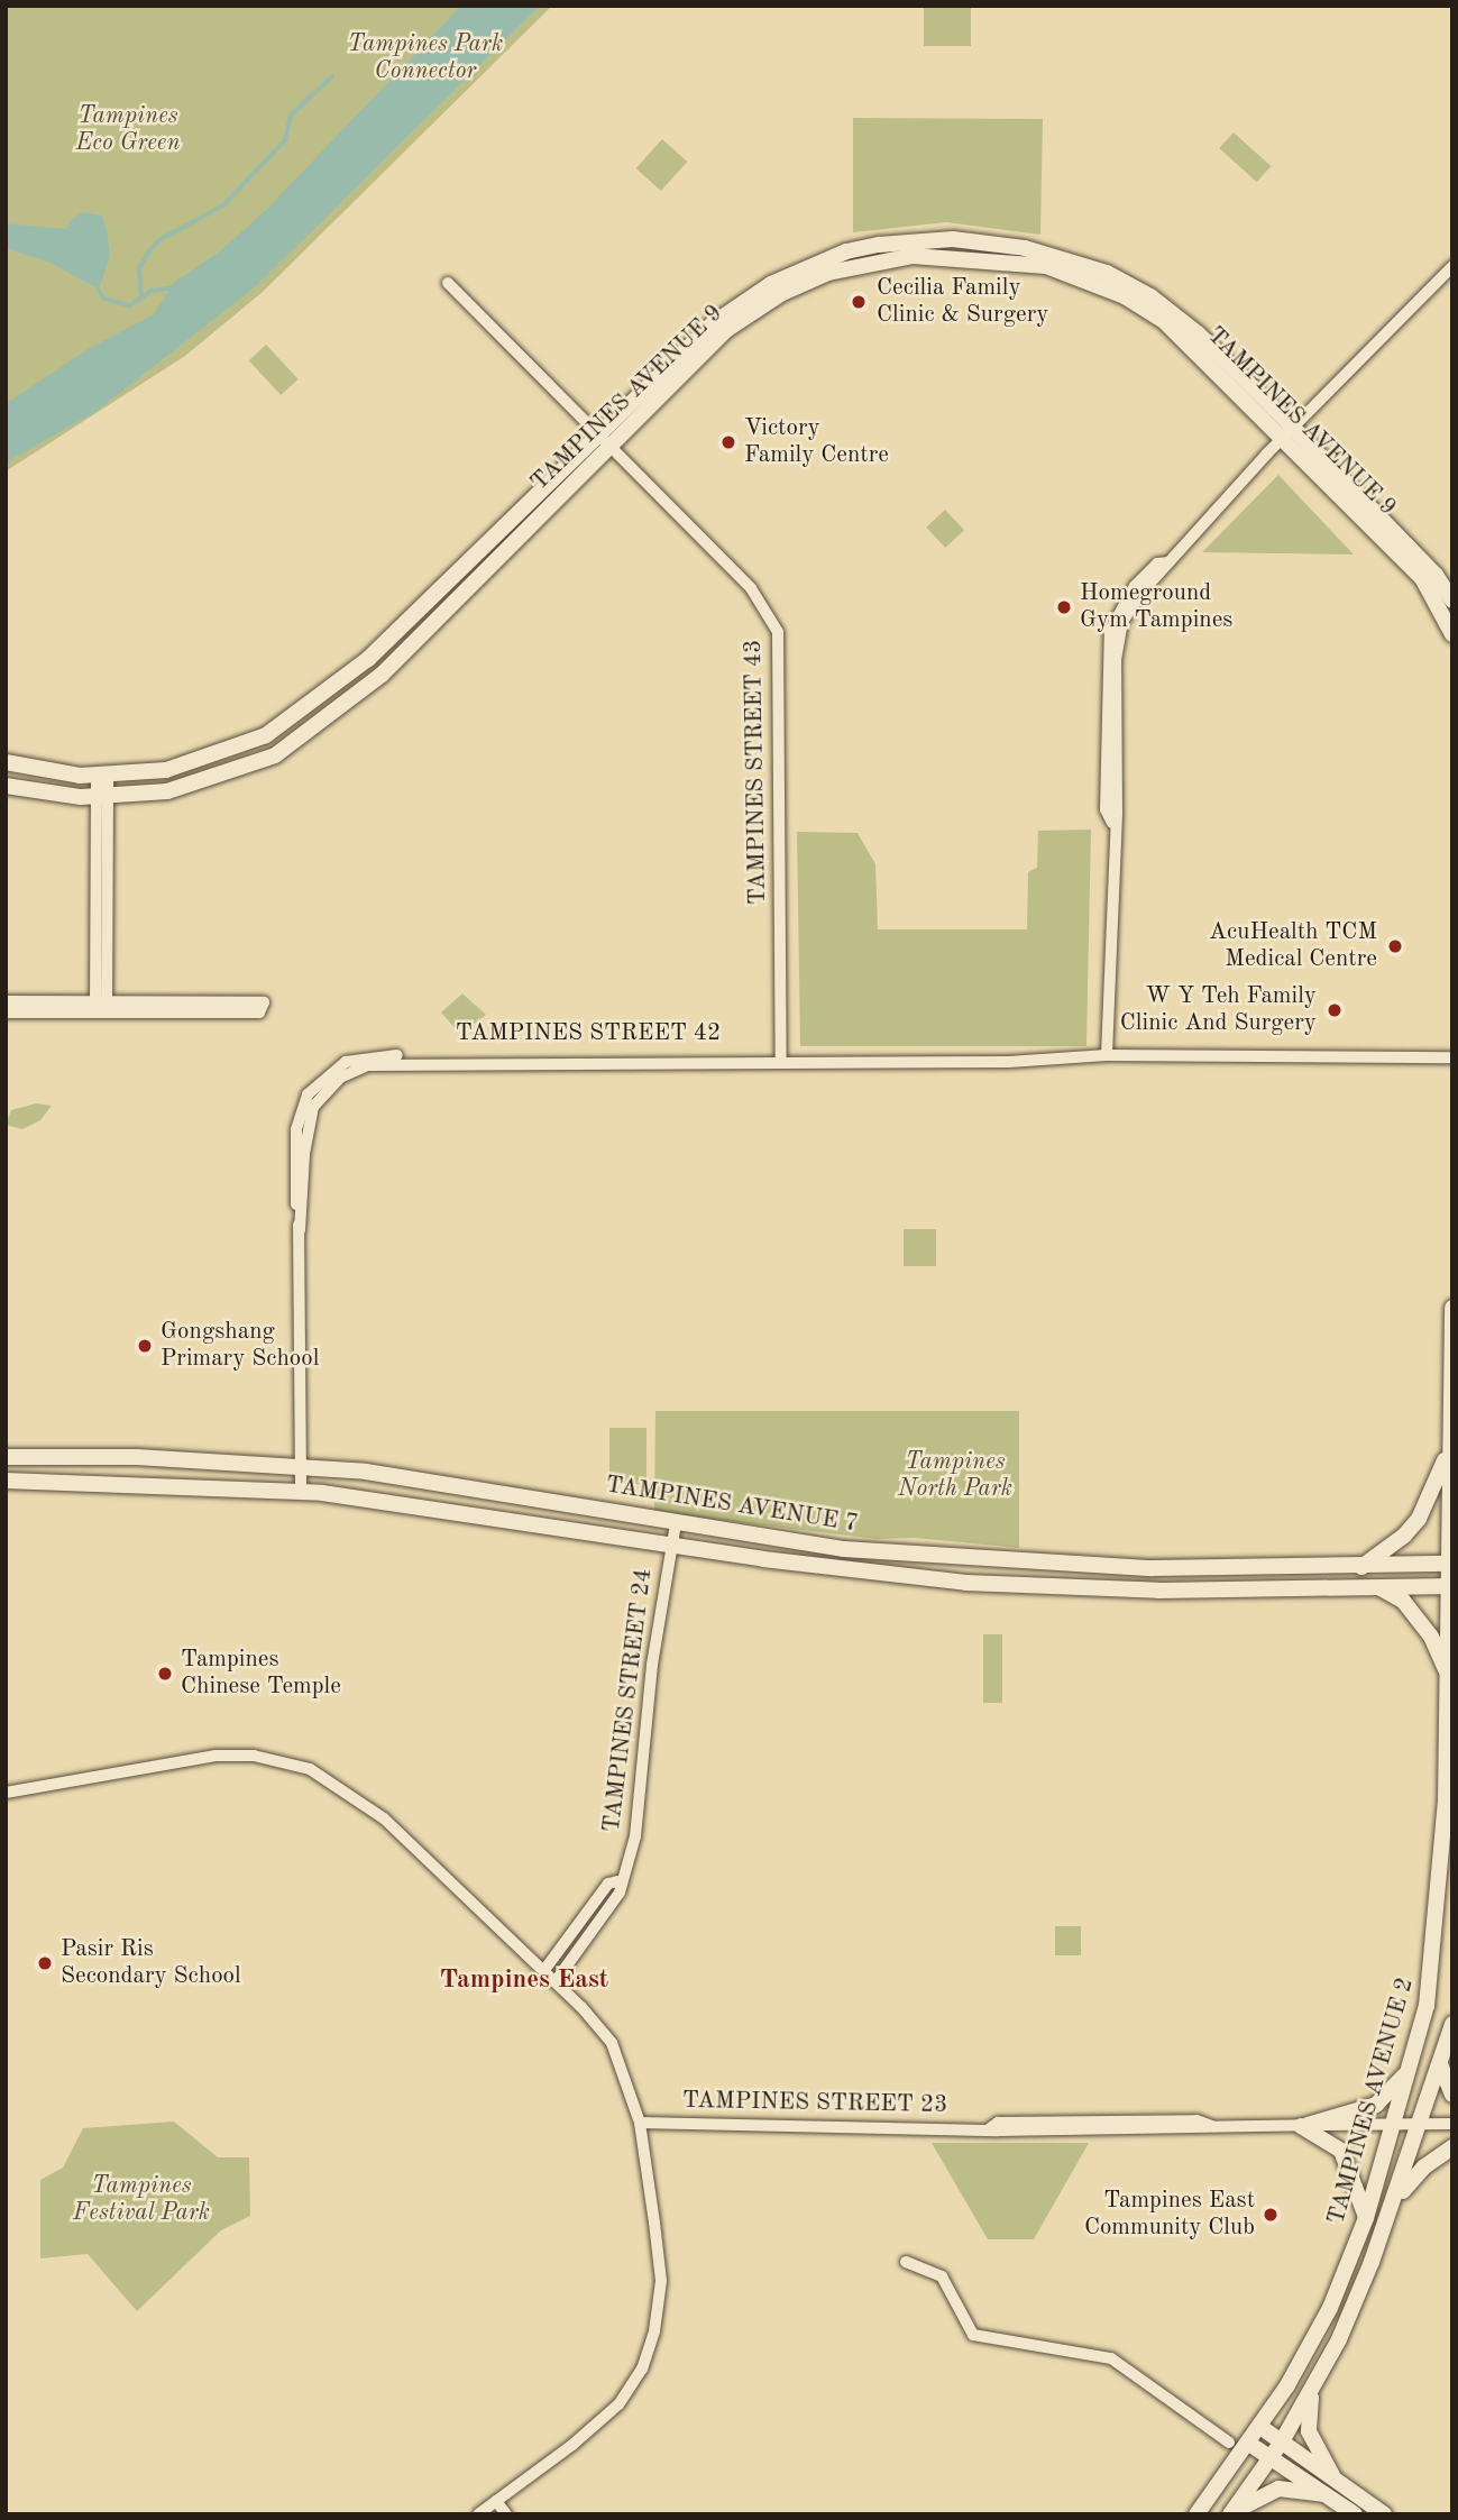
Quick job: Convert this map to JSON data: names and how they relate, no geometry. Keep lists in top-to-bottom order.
{
  "streets": {
    "main road": ["TAMPINES AVENUE 9", "TAMPINES AVENUE 7", "TAMPINES AVENUE 2"],
    "street": [
      "TAMPINES STREET 43",
      "TAMPINES STREET 42",
      "TAMPINES STREET 24",
      "TAMPINES STREET 23"
    ]
  },
  "crossings": [
    ["TAMPINES AVENUE 9", "TAMPINES STREET 43"],
    ["TAMPINES STREET 43", "TAMPINES STREET 42"],
    ["TAMPINES STREET 42", "TAMPINES AVENUE 7"],
    ["TAMPINES AVENUE 7", "TAMPINES STREET 24"],
    ["TAMPINES AVENUE 7", "TAMPINES AVENUE 2"],
    ["TAMPINES AVENUE 2", "TAMPINES STREET 23"]
  ],
  "districts": ["Tampines East"],
  "parks": [
    "Tampines Park Connector",
    "Tampines Eco Green",
    "Tampines North Park",
    "Tampines Festival Park"
  ],
  "places": [
    "Cecilia Family Clinic & Surgery",
    "Victory Family Centre",
    "Homeground Gym Tampines",
    "AcuHealth TCM Medical Centre",
    "W Y Teh Family Clinic And Surgery",
    "Gongshang Primary School",
    "Tampines Chinese Temple",
    "Pasir Ris Secondary School",
    "Tampines East Community Club"
  ]
}
